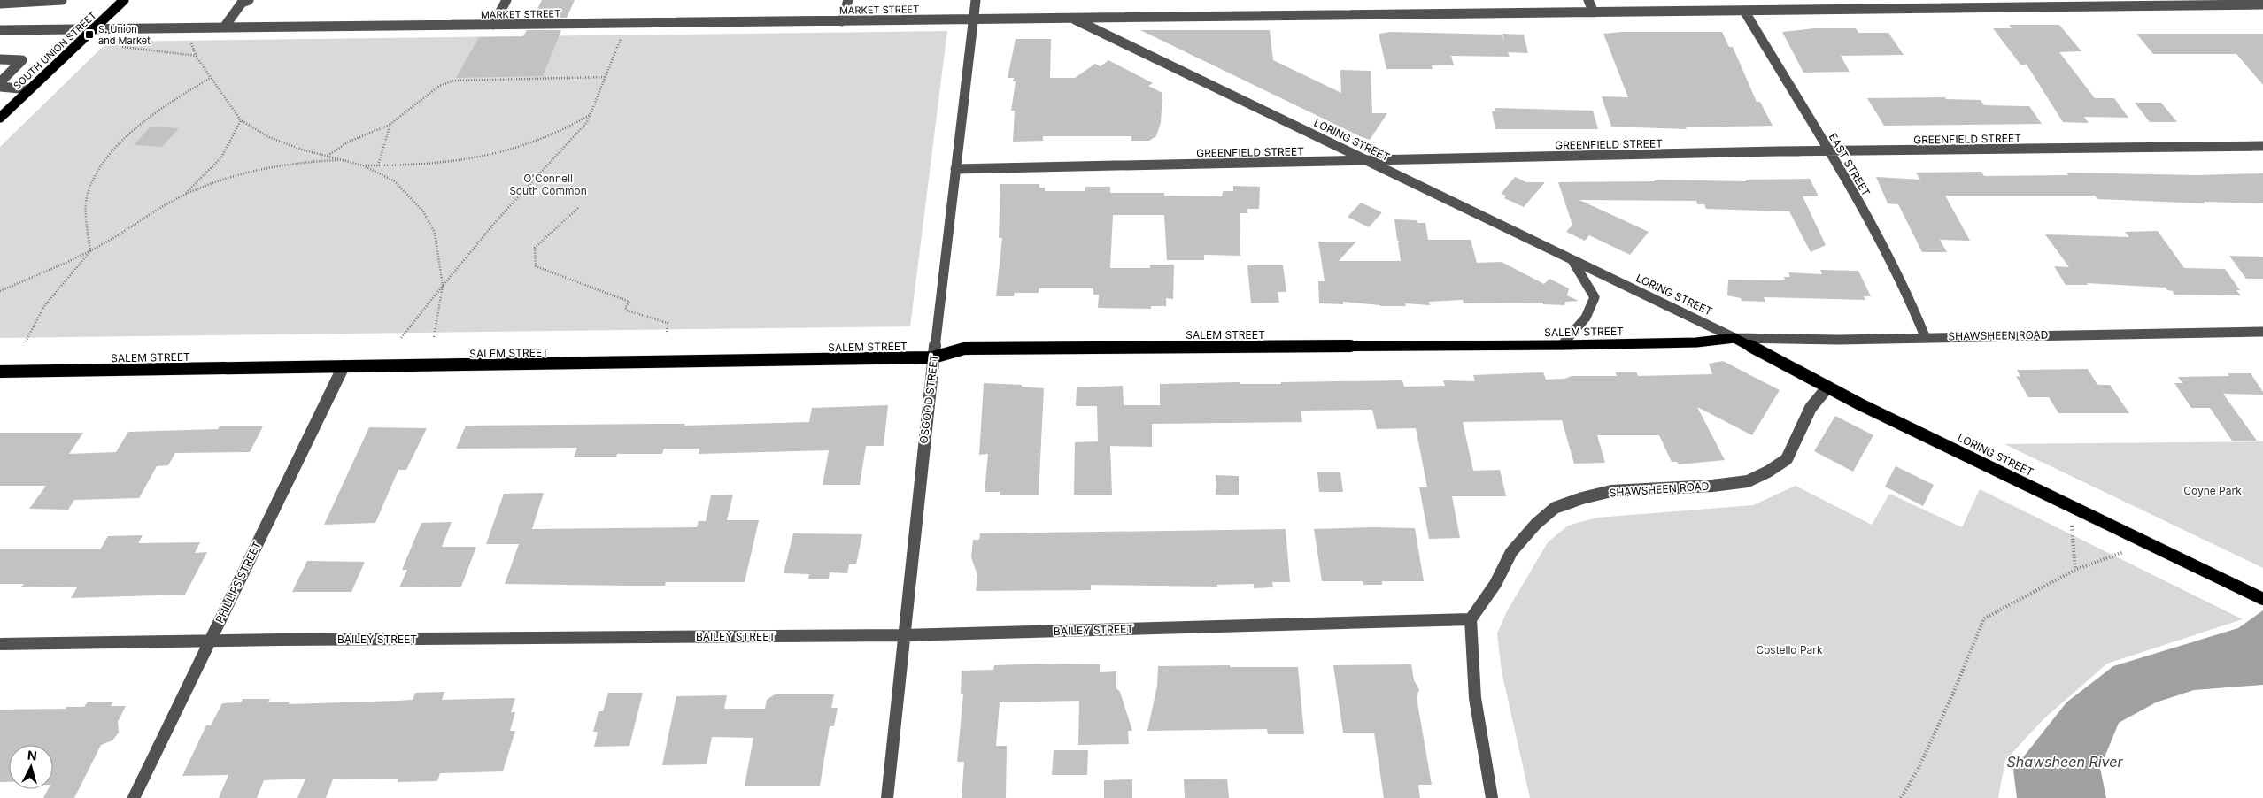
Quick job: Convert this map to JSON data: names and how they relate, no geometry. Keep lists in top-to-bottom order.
{
  "streets": {
    "main road": ["SOUTH UNION STREET", "LORING STREET", "SALEM STREET"],
    "street": [
      "MARKET STREET",
      "GREENFIELD STREET",
      "EAST STREET",
      "SHAWSHEEN ROAD",
      "OSGOOD STREET",
      "PHILLIPS STREET",
      "BAILEY STREET"
    ]
  },
  "crossings": [
    ["MARKET STREET", "SOUTH UNION STREET"],
    ["MARKET STREET", "LORING STREET"],
    ["MARKET STREET", "EAST STREET"],
    ["MARKET STREET", "OSGOOD STREET"],
    ["GREENFIELD STREET", "LORING STREET"],
    ["GREENFIELD STREET", "EAST STREET"],
    ["GREENFIELD STREET", "OSGOOD STREET"],
    ["LORING STREET", "SALEM STREET"],
    ["LORING STREET", "SHAWSHEEN ROAD"],
    ["EAST STREET", "SHAWSHEEN ROAD"],
    ["SALEM STREET", "SHAWSHEEN ROAD"],
    ["SALEM STREET", "OSGOOD STREET"],
    ["SALEM STREET", "PHILLIPS STREET"],
    ["SHAWSHEEN ROAD", "BAILEY STREET"],
    ["OSGOOD STREET", "BAILEY STREET"],
    ["PHILLIPS STREET", "BAILEY STREET"]
  ],
  "water": ["Shawsheen River"],
  "parks": ["O'Connell South Common", "Coyne Park", "Costello Park"],
  "places": {
    "transit": ["S. Union and Market"]
  },
  "north": "top"
}
